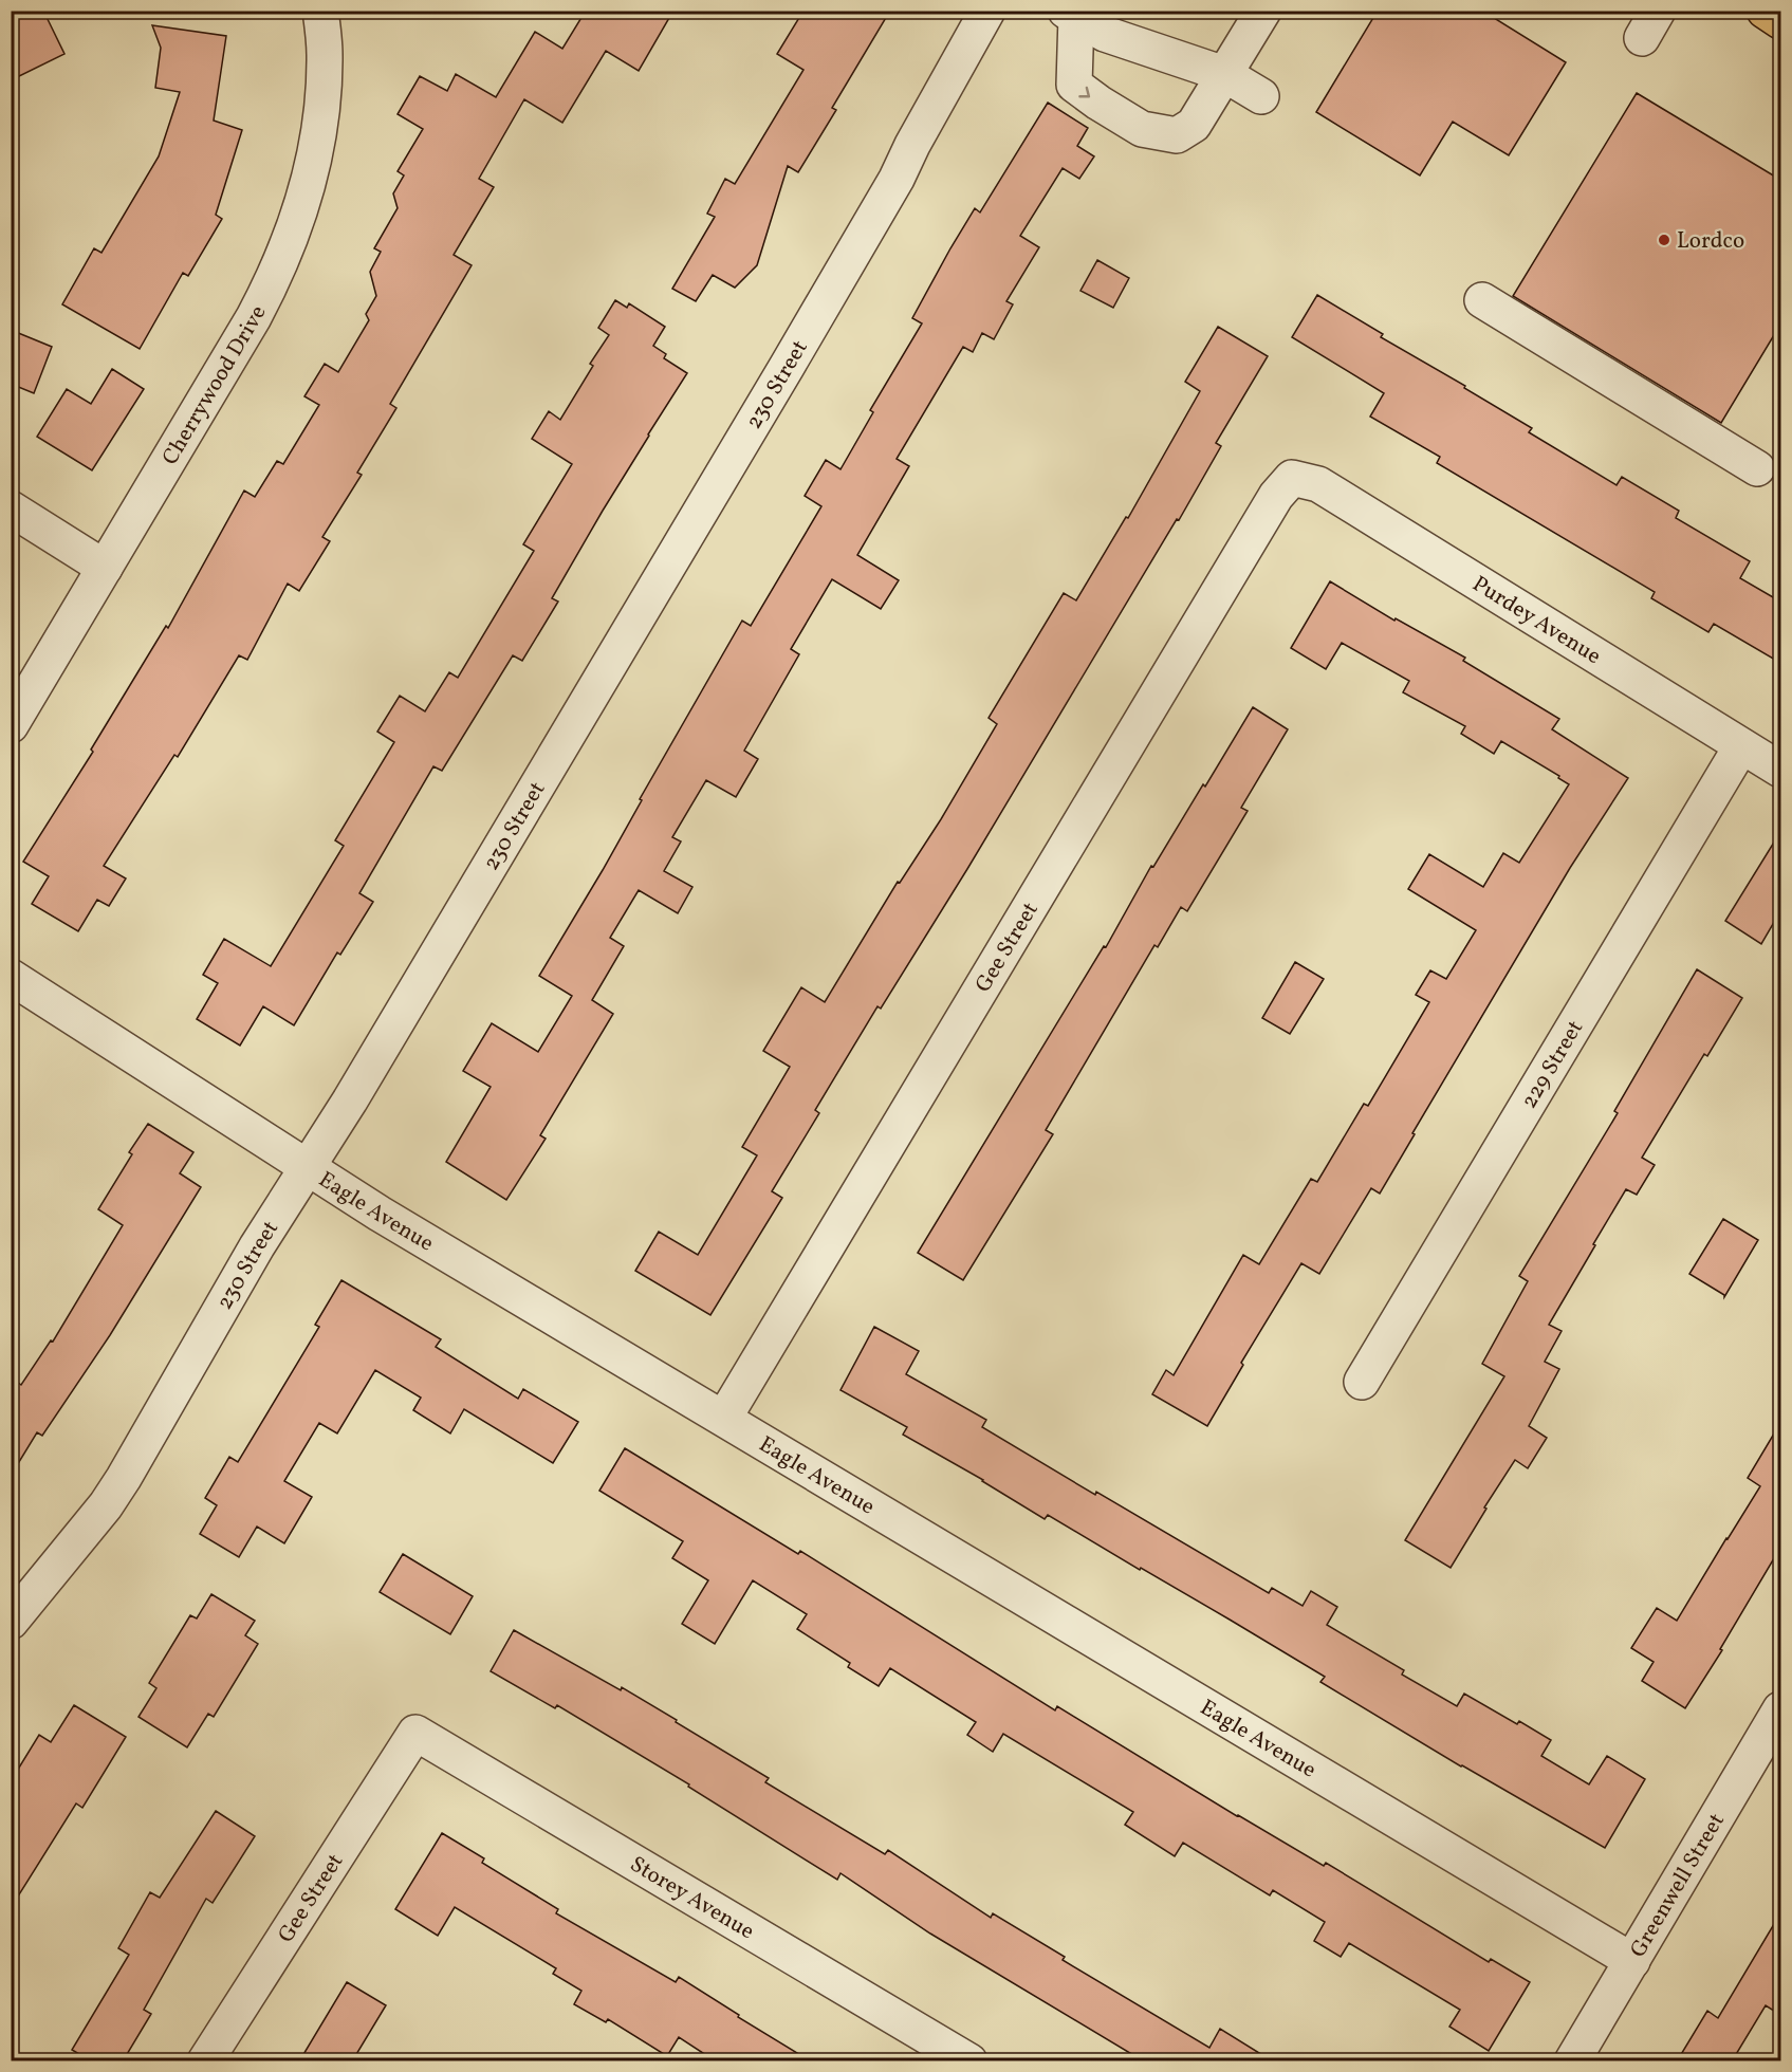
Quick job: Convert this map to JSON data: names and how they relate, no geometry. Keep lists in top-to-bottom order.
{
  "streets": {
    "street": [
      "Cherrywood Drive",
      "230 Street",
      "Purdey Avenue",
      "Gee Street",
      "229 Street",
      "Eagle Avenue",
      "Greenwell Street",
      "Storey Avenue"
    ]
  },
  "crossings": [
    ["230 Street", "Eagle Avenue"],
    ["Purdey Avenue", "Gee Street"],
    ["Purdey Avenue", "229 Street"],
    ["Gee Street", "Eagle Avenue"],
    ["Gee Street", "Storey Avenue"],
    ["Eagle Avenue", "Greenwell Street"]
  ],
  "places": ["Lordco"]
}
